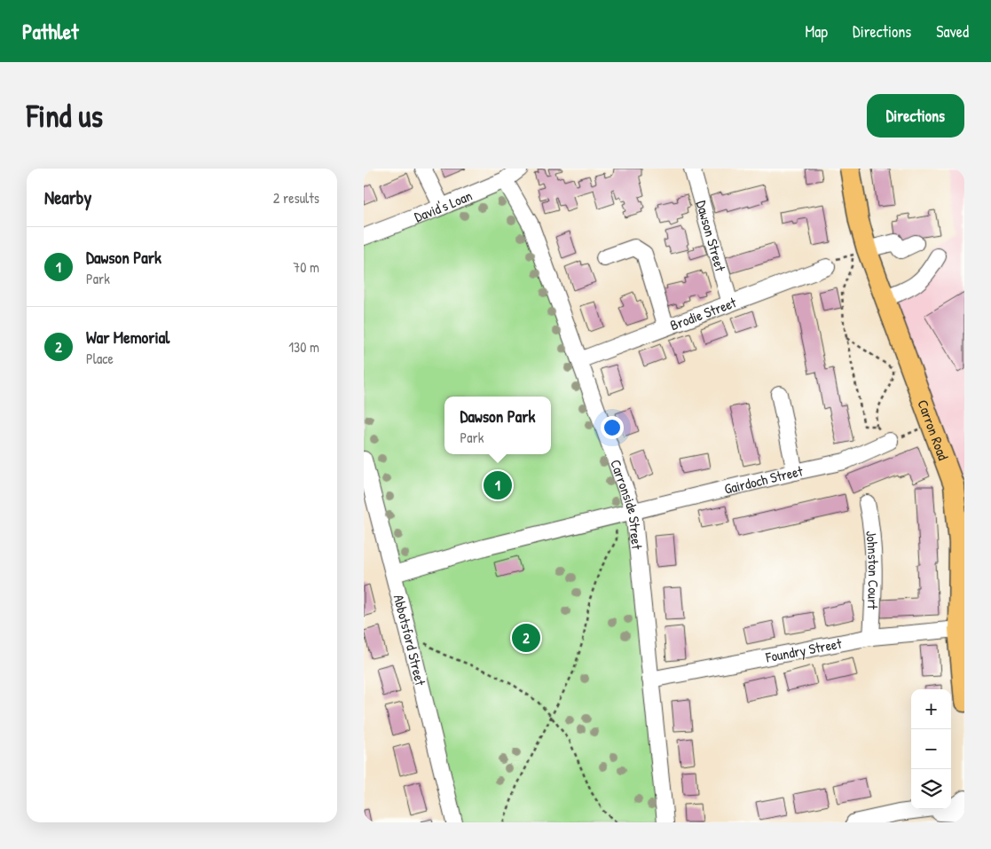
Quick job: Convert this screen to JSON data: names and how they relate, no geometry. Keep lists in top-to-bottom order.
{
  "streets": {
    "main road": ["Carron Road"],
    "street": [
      "David's Loan",
      "Dawson Street",
      "Brodie Street",
      "Gairdoch Street",
      "Carronside Street",
      "Johnston Court",
      "Abbotsford Street",
      "Foundry Street"
    ]
  },
  "crossings": [
    ["David's Loan", "Carronside Street"],
    ["Dawson Street", "Brodie Street"],
    ["Brodie Street", "Carronside Street"],
    ["Carron Road", "Foundry Street"],
    ["Gairdoch Street", "Carronside Street"],
    ["Gairdoch Street", "Abbotsford Street"],
    ["Carronside Street", "Foundry Street"],
    ["Johnston Court", "Foundry Street"]
  ],
  "page": {
    "header": "Pathlet",
    "nav": ["Map", "Directions", "Saved"],
    "buttons": "Directions",
    "title": "Find us",
    "heading": ["Nearby", "2 results"],
    "list": [
      {
        "mark": "1",
        "name": "Dawson Park",
        "note": "Park",
        "value": "70 m"
      },
      {
        "mark": "2",
        "name": "War Memorial",
        "note": "Place",
        "value": "130 m"
      }
    ],
    "popup": ["Dawson Park", "Park"],
    "pins": ["1", "2"],
    "map_buttons": ["+", "−"]
  }
}
